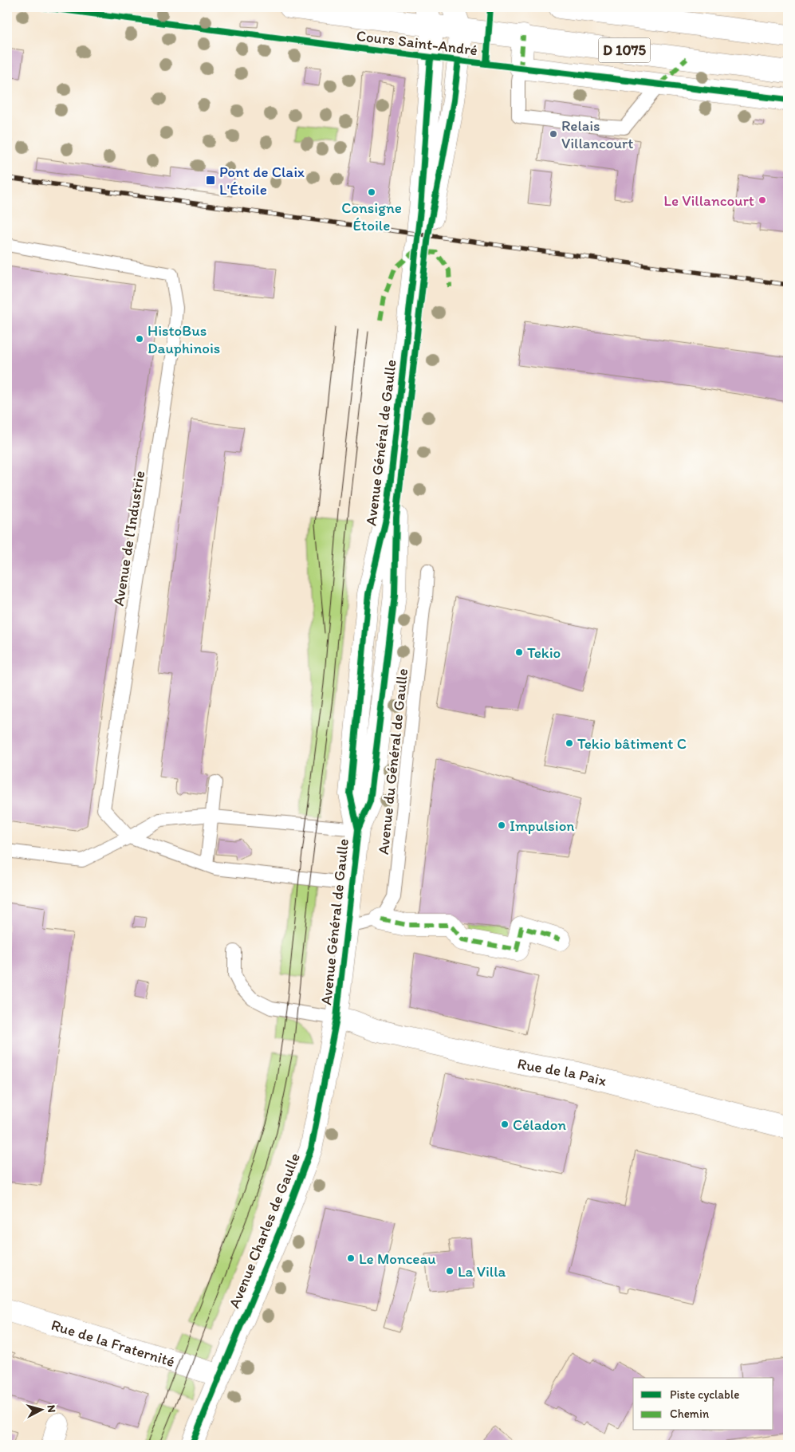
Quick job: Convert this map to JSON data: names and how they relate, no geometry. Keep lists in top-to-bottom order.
{
  "streets": {
    "main road": [
      "Cours Saint-André",
      "D 1075",
      "Avenue Général de Gaulle",
      "Rue de la Paix",
      "Avenue Charles de Gaulle",
      "Rue de la Fraternité"
    ],
    "lane": ["Avenue de l'Industrie", "Avenue du Général de Gaulle"]
  },
  "crossings": [
    ["Cours Saint-André", "Avenue Général de Gaulle"],
    ["Avenue Général de Gaulle", "Rue de la Paix"],
    ["Avenue Général de Gaulle", "Avenue Charles de Gaulle"],
    ["Rue de la Paix", "Avenue Charles de Gaulle"],
    ["Avenue Charles de Gaulle", "Rue de la Fraternité"]
  ],
  "places": {
    "other": [
      "Relais Villancourt",
      "Consigne Étoile",
      "Le Villancourt",
      "HistoBus Dauphinois",
      "Tekio",
      "Tekio bâtiment C",
      "Impulsion",
      "Céladon",
      "Le Monceau",
      "La Villa"
    ],
    "transit": ["Pont de Claix L'Étoile"]
  },
  "legend": ["Piste cyclable", "Chemin"],
  "north": "right"
}
